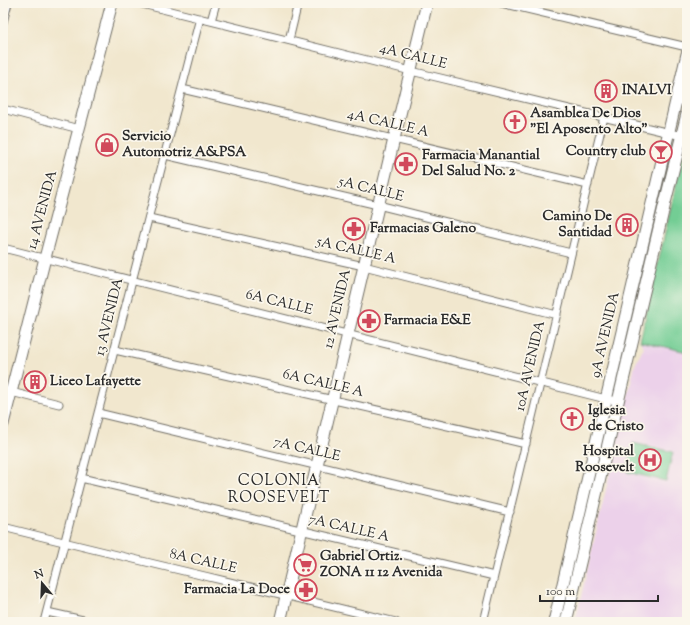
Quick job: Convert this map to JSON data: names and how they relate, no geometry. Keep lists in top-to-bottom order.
{
  "streets": {
    "main road": ["14 AVENIDA", "12 AVENIDA", "9A AVENIDA"],
    "street": [
      "4A CALLE",
      "4A CALLE A",
      "5A CALLE",
      "5A CALLE A",
      "6A CALLE",
      "13 AVENIDA",
      "10A AVENIDA",
      "6A CALLE A",
      "7A CALLE",
      "7A CALLE A",
      "8A CALLE"
    ]
  },
  "crossings": [
    ["4A CALLE", "12 AVENIDA"],
    ["4A CALLE", "13 AVENIDA"],
    ["4A CALLE", "9A AVENIDA"],
    ["4A CALLE", "10A AVENIDA"],
    ["4A CALLE A", "12 AVENIDA"],
    ["4A CALLE A", "13 AVENIDA"],
    ["4A CALLE A", "10A AVENIDA"],
    ["5A CALLE", "12 AVENIDA"],
    ["5A CALLE", "13 AVENIDA"],
    ["5A CALLE", "10A AVENIDA"],
    ["14 AVENIDA", "6A CALLE"],
    ["5A CALLE A", "12 AVENIDA"],
    ["5A CALLE A", "13 AVENIDA"],
    ["5A CALLE A", "10A AVENIDA"],
    ["6A CALLE", "12 AVENIDA"],
    ["6A CALLE", "13 AVENIDA"],
    ["6A CALLE", "9A AVENIDA"],
    ["6A CALLE", "10A AVENIDA"],
    ["12 AVENIDA", "6A CALLE A"],
    ["12 AVENIDA", "7A CALLE"],
    ["12 AVENIDA", "7A CALLE A"],
    ["12 AVENIDA", "8A CALLE"],
    ["13 AVENIDA", "6A CALLE A"],
    ["13 AVENIDA", "7A CALLE"],
    ["13 AVENIDA", "7A CALLE A"],
    ["13 AVENIDA", "8A CALLE"],
    ["10A AVENIDA", "6A CALLE A"],
    ["10A AVENIDA", "7A CALLE"],
    ["10A AVENIDA", "7A CALLE A"]
  ],
  "districts": ["COLONIA ROOSEVELT"],
  "places": {
    "building": ["INALVI", "Camino De Santidad", "Liceo Lafayette"],
    "church": ["Asamblea De Dios \"El Aposento Alto\"", "Iglesia de Cristo"],
    "shop": ["Servicio Automotriz A&PSA"],
    "bar": ["Country club"],
    "pharmacy": [
      "Farmacia Manantial Del Salud No. 2",
      "Farmacias Galeno",
      "Farmacia E&E",
      "Farmacia La Doce"
    ],
    "hospital": ["Hospital Roosevelt"],
    "supermarket": ["Gabriel Ortiz. ZONA 11 12 Avenida"]
  },
  "scale_bar": "100 m",
  "north": "top"
}
